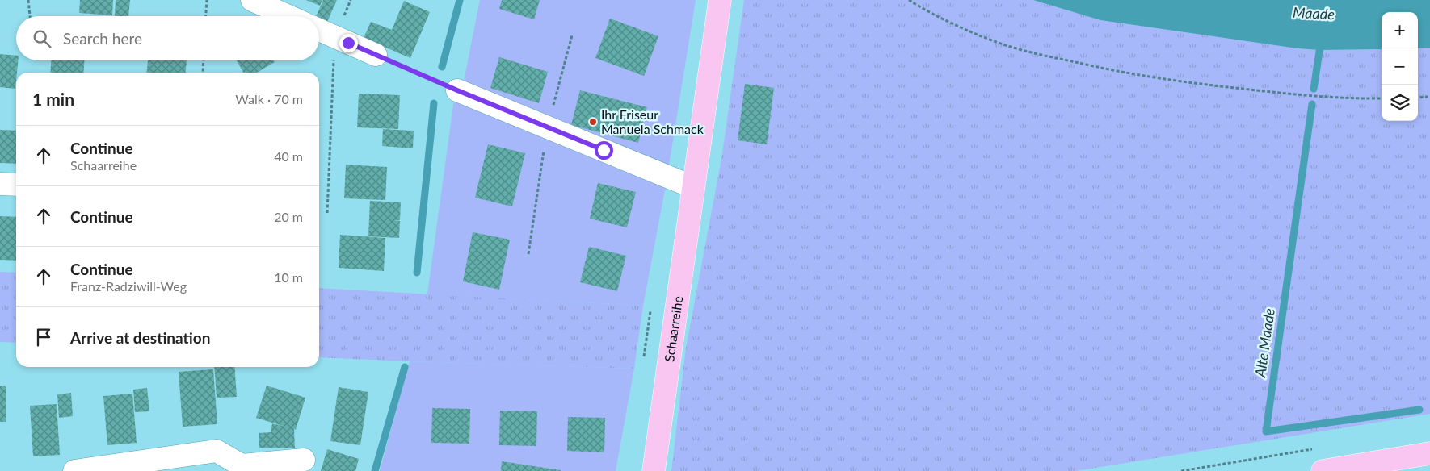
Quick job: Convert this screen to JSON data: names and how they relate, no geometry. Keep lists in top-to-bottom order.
{
  "streets": {
    "main road": ["Schaarreihe"]
  },
  "water": ["Maade", "Alte Maade"],
  "places": ["Ihr Friseur Manuela Schmack"],
  "page": {
    "map_buttons": ["+", "−"],
    "search": "Search here",
    "heading": ["1 min", "Walk · 70 m"],
    "list": [
      ["Continue", "Schaarreihe", "40 m"],
      ["Continue", "20 m"],
      ["Continue", "Franz-Radziwill-Weg", "10 m"],
      "Arrive at destination"
    ]
  }
}
